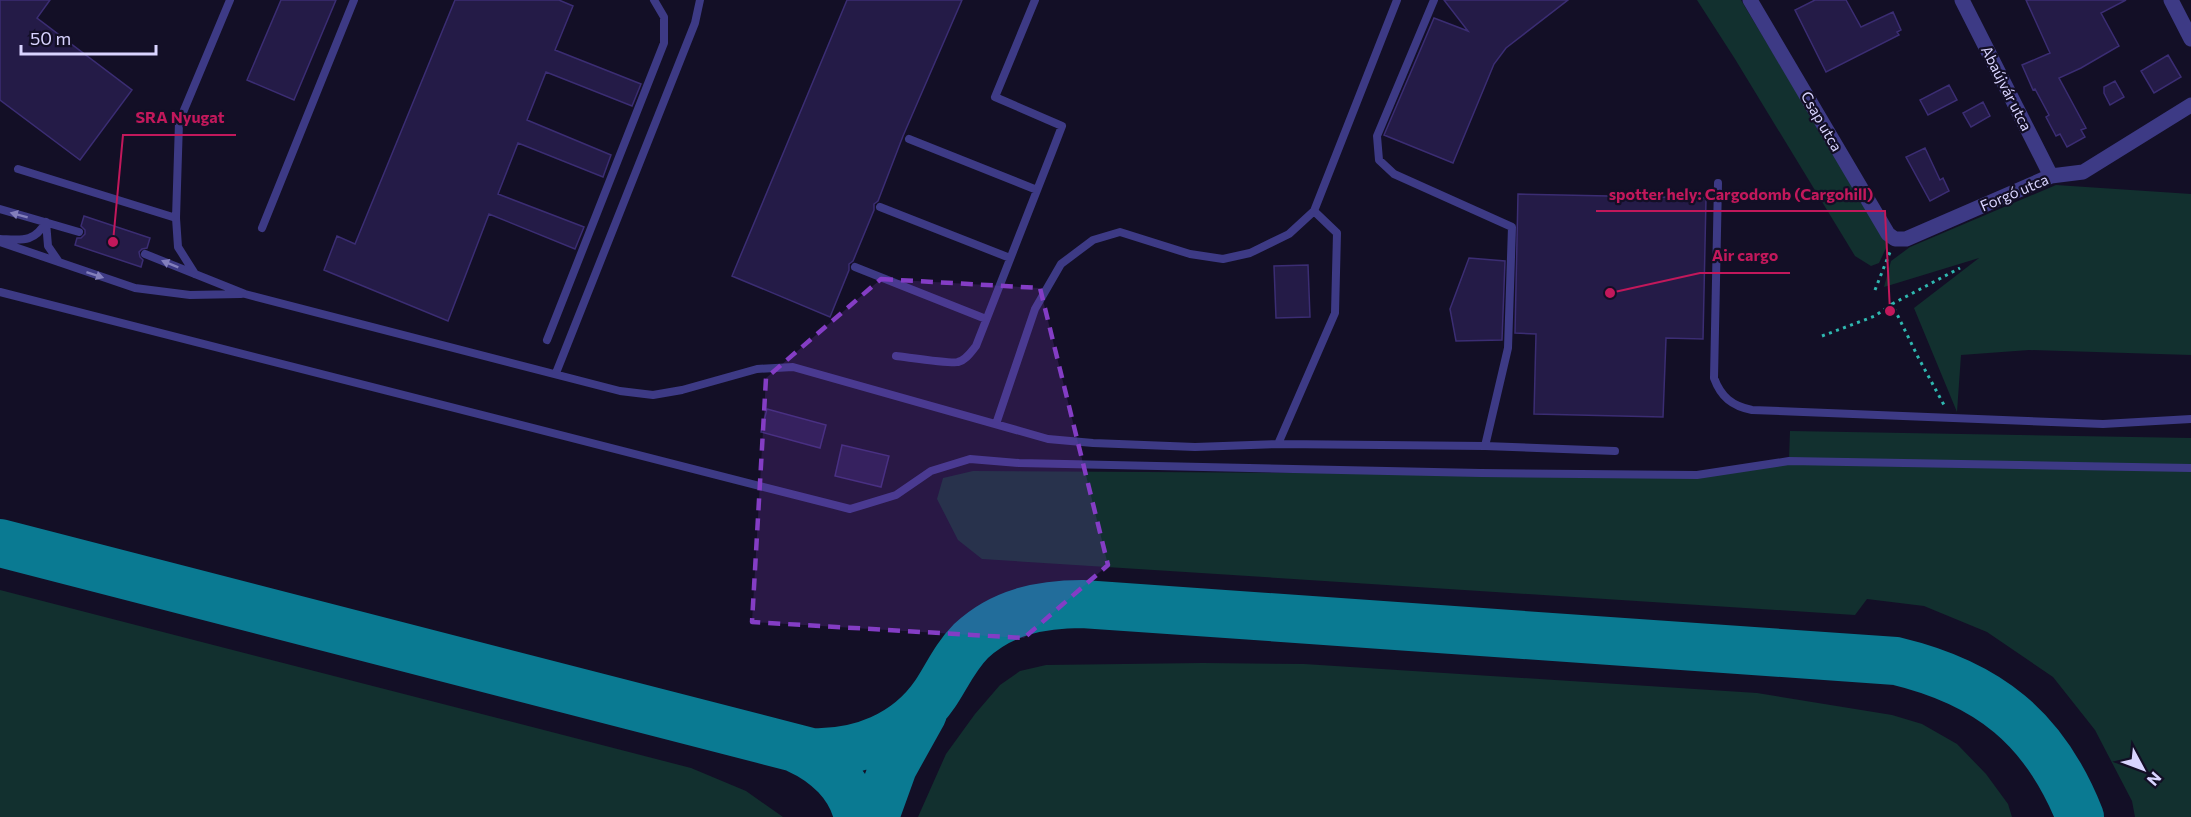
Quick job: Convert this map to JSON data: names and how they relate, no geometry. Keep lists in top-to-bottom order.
{
  "streets": {
    "street": ["Abaújvár utca", "Csap utca", "Forgó utca"]
  },
  "crossings": [
    ["Abaújvár utca", "Forgó utca"],
    ["Csap utca", "Forgó utca"]
  ],
  "places": ["SRA Nyugat", "Air cargo", "spotter hely: Cargodomb (Cargohill)"],
  "scale_bar": "50 m",
  "north": "bottom right"
}
